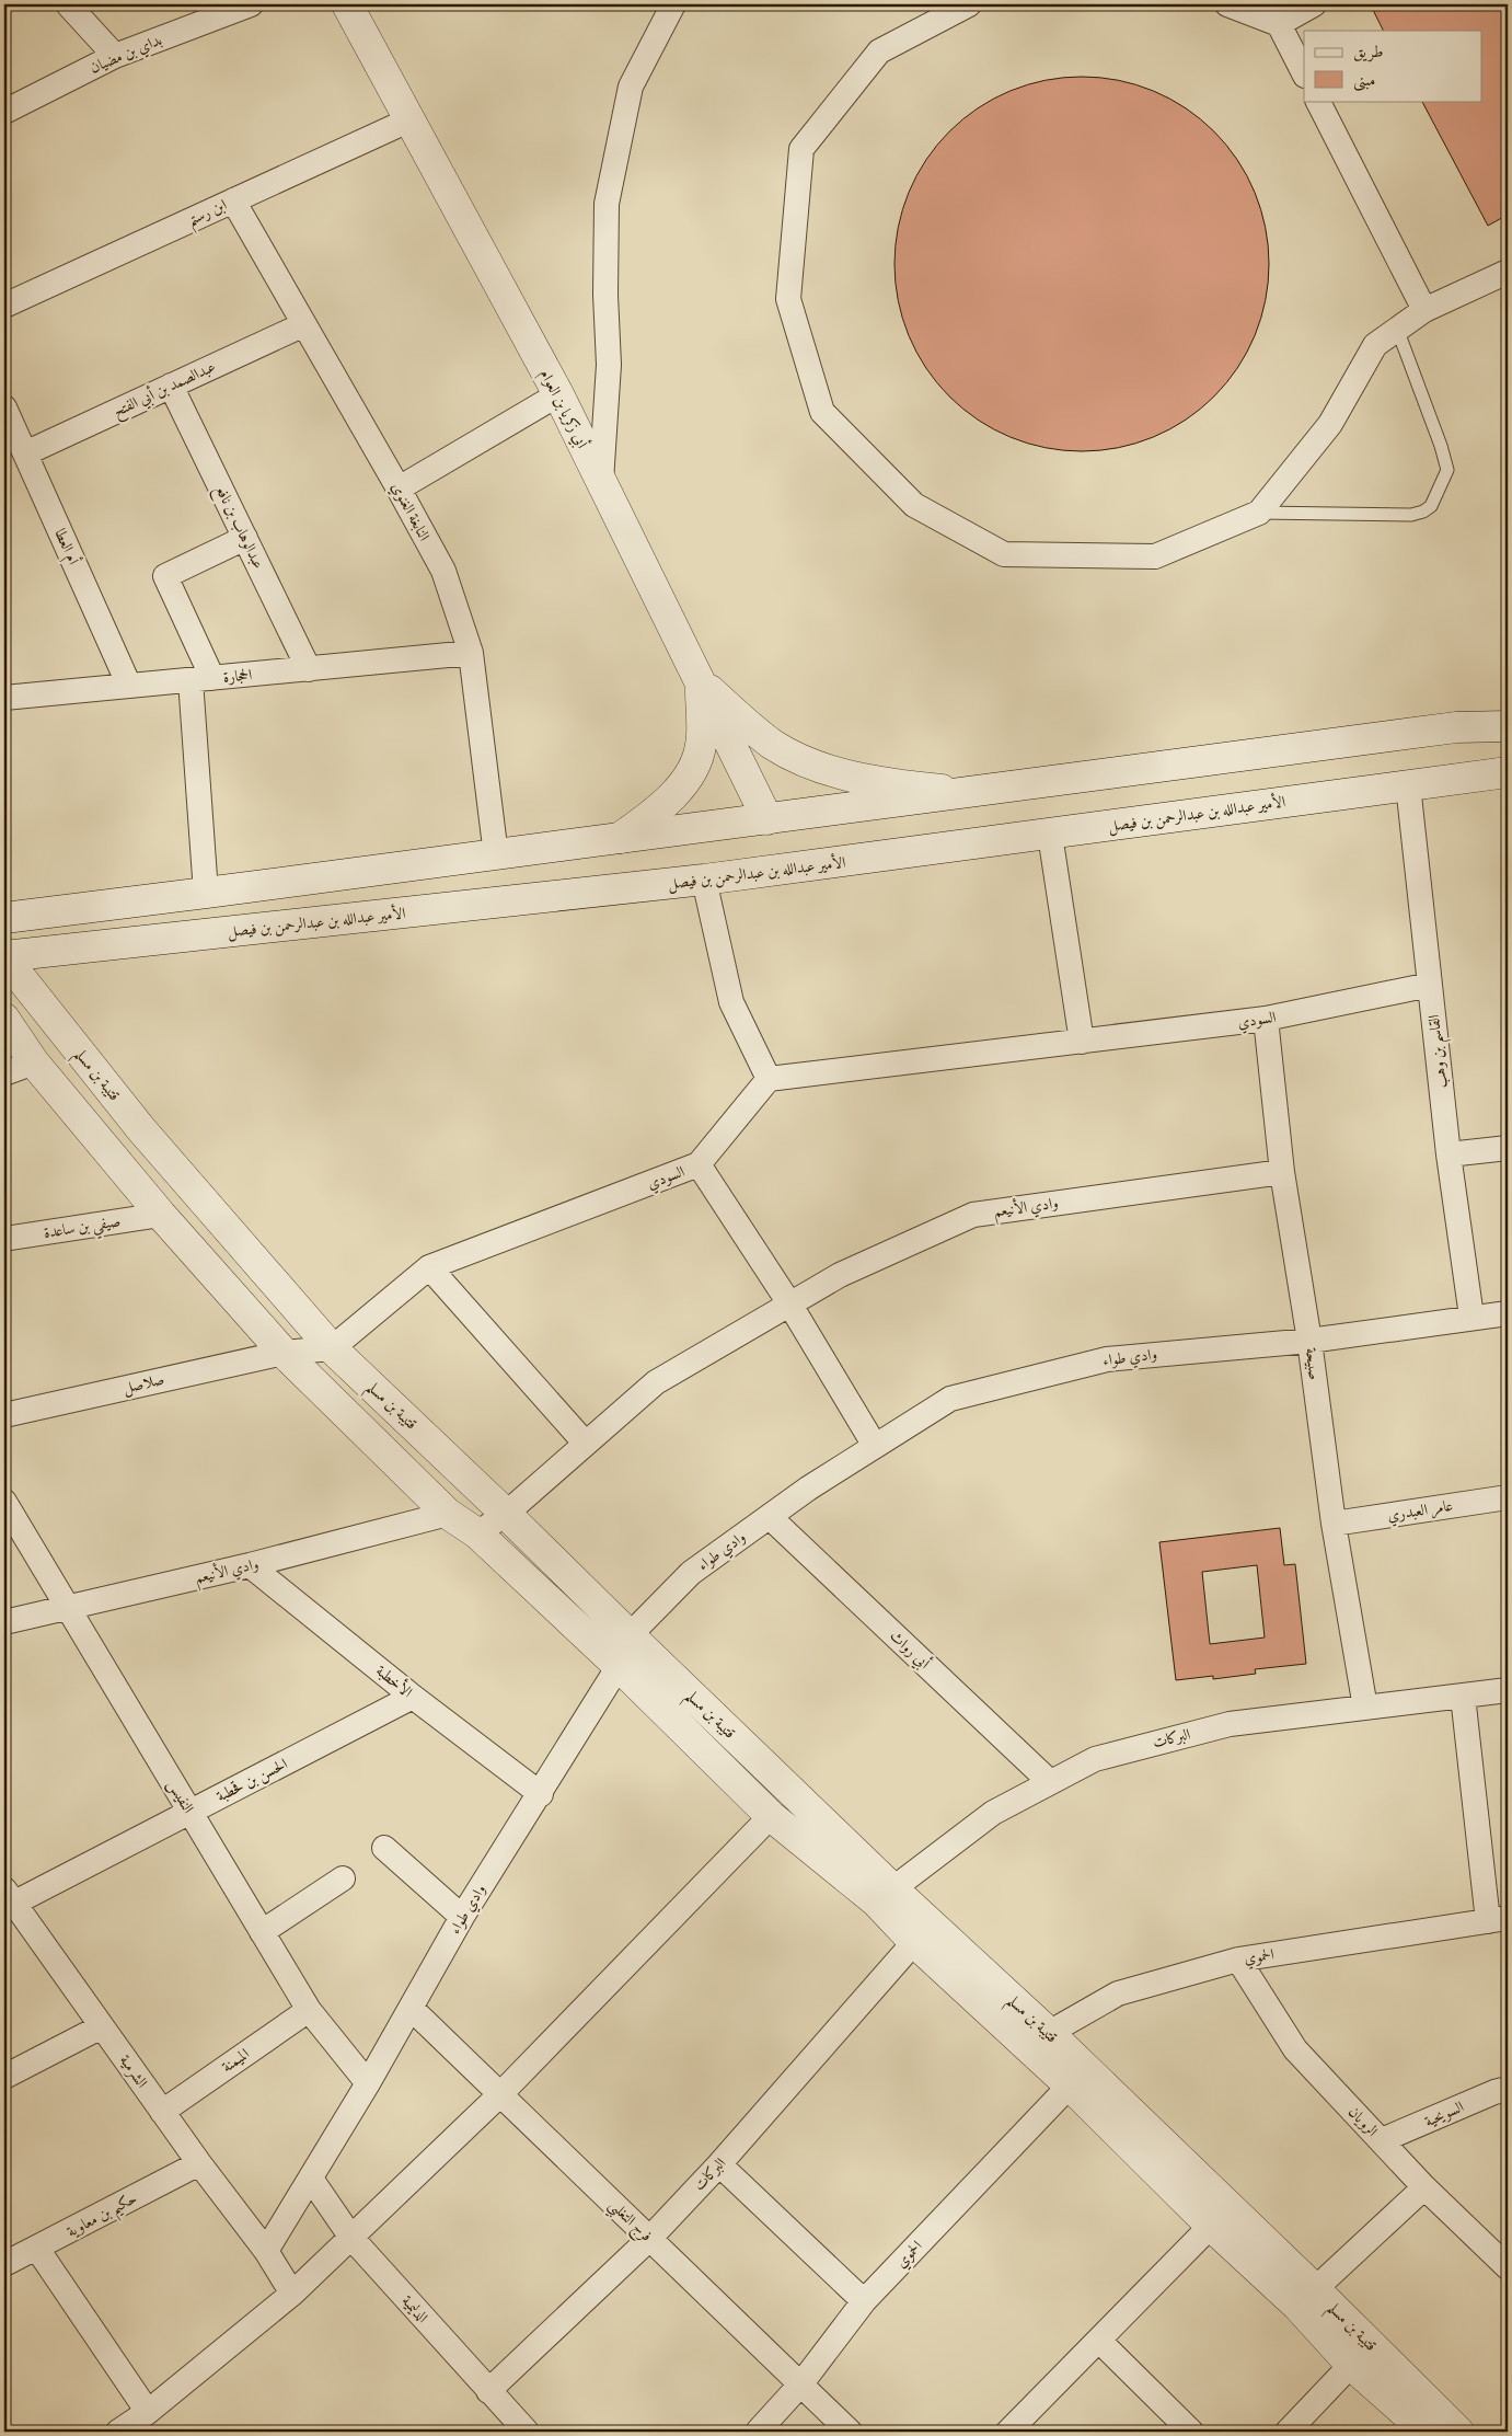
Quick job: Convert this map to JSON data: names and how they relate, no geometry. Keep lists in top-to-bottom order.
{
  "streets": {
    "street": [
      "بداي بن مضيان",
      "ابن رستم",
      "عبدالصمد بن أبي الفتح",
      "أبي زكريا بن العوام",
      "النابغة الغنوي",
      "عبدالوهاب بن نافع",
      "أم العطا",
      "الحجارة",
      "الأمير عبدالله بن عبدالرحمن بن فيصل",
      "السودي",
      "القاسم بن وهب",
      "قتيبة بن مسلم",
      "وادي الأنيعم",
      "صيفي بن ساعدة",
      "وادي طواء",
      "صبيحة",
      "صلاصل",
      "عامر العبدري",
      "أبي رواث",
      "الأخطبة",
      "البركات",
      "الحسن بن قحطبة",
      "النفيس",
      "الحموي",
      "الميمنة",
      "الشرمية",
      "السويحية",
      "الرويان",
      "حكيم بن معاوية",
      "فرج التغلبي",
      "الدليمية"
    ]
  },
  "crossings": [
    ["ابن رستم", "أبي زكريا بن العوام"],
    ["ابن رستم", "النابغة الغنوي"],
    ["عبدالصمد بن أبي الفتح", "النابغة الغنوي"],
    ["عبدالصمد بن أبي الفتح", "عبدالوهاب بن نافع"],
    ["عبدالصمد بن أبي الفتح", "أم العطا"],
    ["النابغة الغنوي", "الحجارة"],
    ["عبدالوهاب بن نافع", "الحجارة"],
    ["أم العطا", "الحجارة"],
    ["الأمير عبدالله بن عبدالرحمن بن فيصل", "القاسم بن وهب"],
    ["الأمير عبدالله بن عبدالرحمن بن فيصل", "قتيبة بن مسلم"],
    ["السودي", "القاسم بن وهب"],
    ["السودي", "قتيبة بن مسلم"],
    ["السودي", "صبيحة"],
    ["القاسم بن وهب", "وادي طواء"],
    ["قتيبة بن مسلم", "وادي الأنيعم"],
    ["قتيبة بن مسلم", "صيفي بن ساعدة"],
    ["قتيبة بن مسلم", "وادي طواء"],
    ["قتيبة بن مسلم", "صلاصل"],
    ["قتيبة بن مسلم", "البركات"],
    ["قتيبة بن مسلم", "الحموي"],
    ["وادي الأنيعم", "صبيحة"],
    ["وادي الأنيعم", "الأخطبة"],
    ["وادي الأنيعم", "النفيس"],
    ["وادي طواء", "صبيحة"],
    ["وادي طواء", "أبي رواث"],
    ["وادي طواء", "الأخطبة"],
    ["وادي طواء", "النفيس"],
    ["وادي طواء", "الشرمية"],
    ["وادي طواء", "فرج التغلبي"],
    ["وادي طواء", "الدليمية"],
    ["صبيحة", "عامر العبدري"],
    ["صبيحة", "البركات"],
    ["أبي رواث", "البركات"],
    ["الأخطبة", "الحسن بن قحطبة"],
    ["البركات", "فرج التغلبي"],
    ["البركات", "الدليمية"],
    ["الحسن بن قحطبة", "النفيس"],
    ["الحسن بن قحطبة", "الشرمية"],
    ["النفيس", "الميمنة"],
    ["الحموي", "الرويان"],
    ["الحموي", "فرج التغلبي"],
    ["الميمنة", "الشرمية"],
    ["الشرمية", "حكيم بن معاوية"],
    ["السويحية", "الرويان"]
  ],
  "legend": ["طريق", "مبنى"]
}
